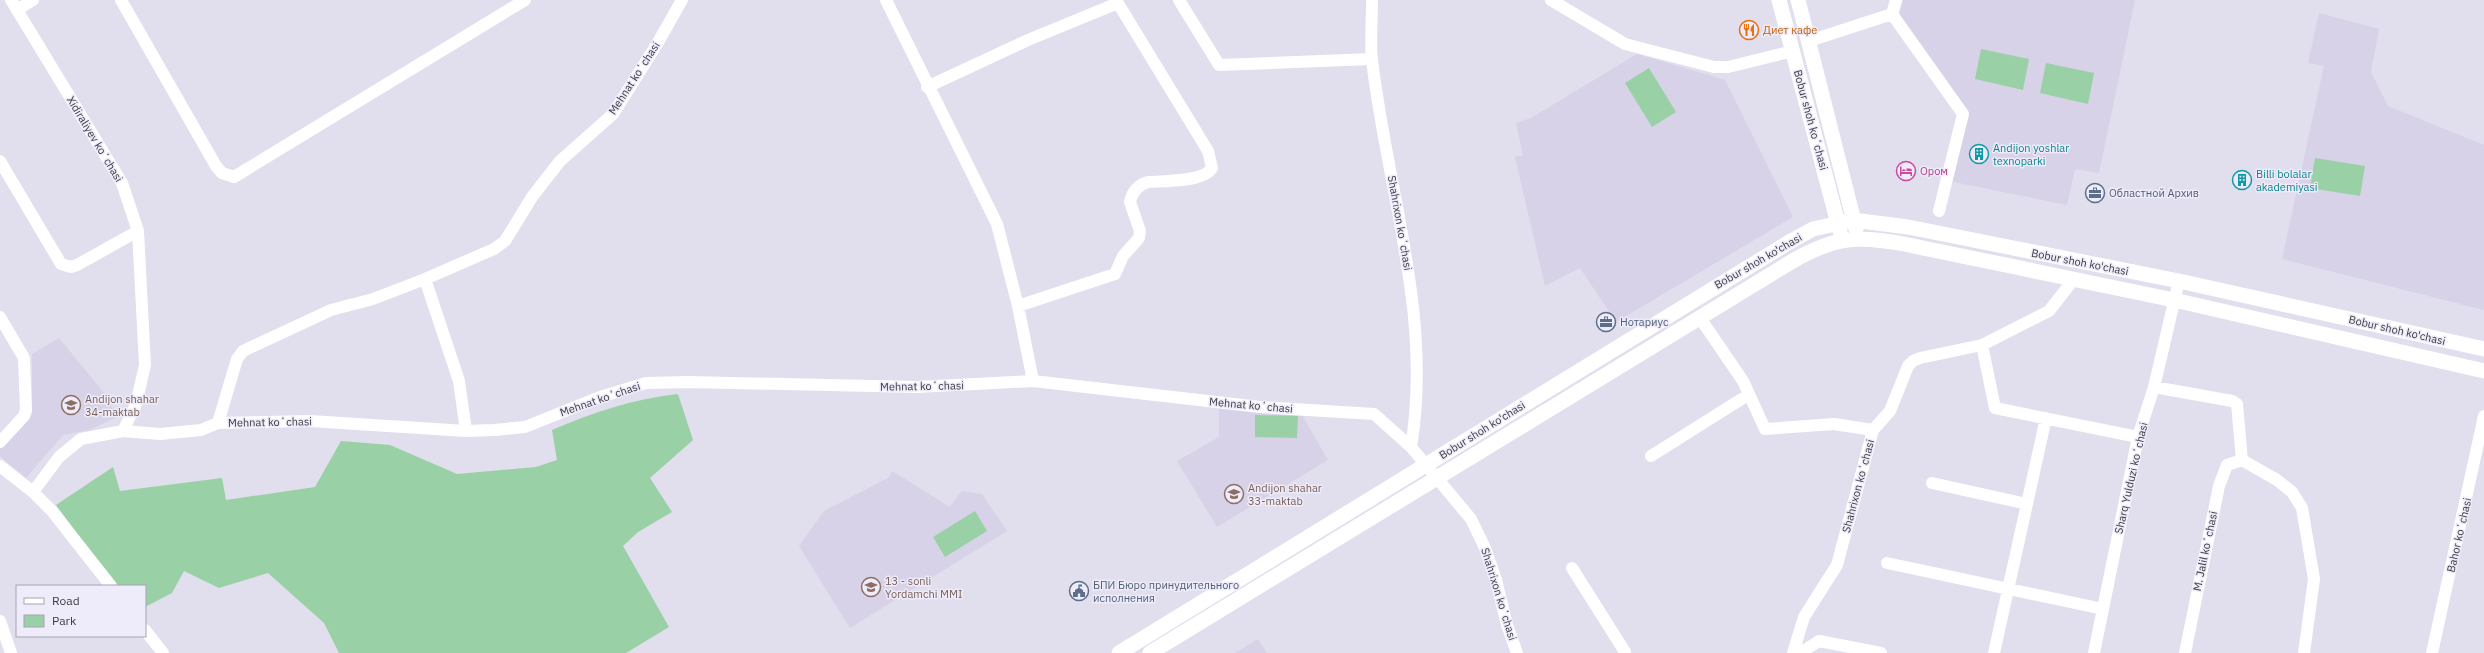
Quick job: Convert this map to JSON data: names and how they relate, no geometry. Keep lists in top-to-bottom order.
{
  "streets": {
    "main road": ["Bobur shoh koʻchasi", "Bobur shoh ko'chasi"],
    "street": [
      "Mehnat koʻchasi",
      "Xidiraliyev koʻchasi",
      "Shahrixon koʻchasi",
      "Sharq Yulduzi koʻchasi",
      "Bahor koʻchasi",
      "M. Jalil koʻchasi"
    ]
  },
  "crossings": [
    ["Mehnat koʻchasi", "Xidiraliyev koʻchasi"],
    ["Mehnat koʻchasi", "Shahrixon koʻchasi"],
    ["Mehnat koʻchasi", "Bobur shoh ko'chasi"],
    ["Bobur shoh koʻchasi", "Bobur shoh ko'chasi"],
    ["Shahrixon koʻchasi", "Bobur shoh ko'chasi"],
    ["Bobur shoh ko'chasi", "Sharq Yulduzi koʻchasi"]
  ],
  "places": {
    "restaurant": ["Диет кафе"],
    "building": ["Andijon yoshlar texnoparki", "Billi bolalar akademiyasi"],
    "hotel": ["Ором"],
    "office": ["Областной Архив", "Нотариус"],
    "school or university": ["Andijon shahar 34-maktab", "Andijon shahar 33-maktab", "13 - sonli Yordamchi MMI"],
    "public building": ["БПИ Бюро принудительного исполнения"]
  },
  "legend": ["Road", "Park"]
}
